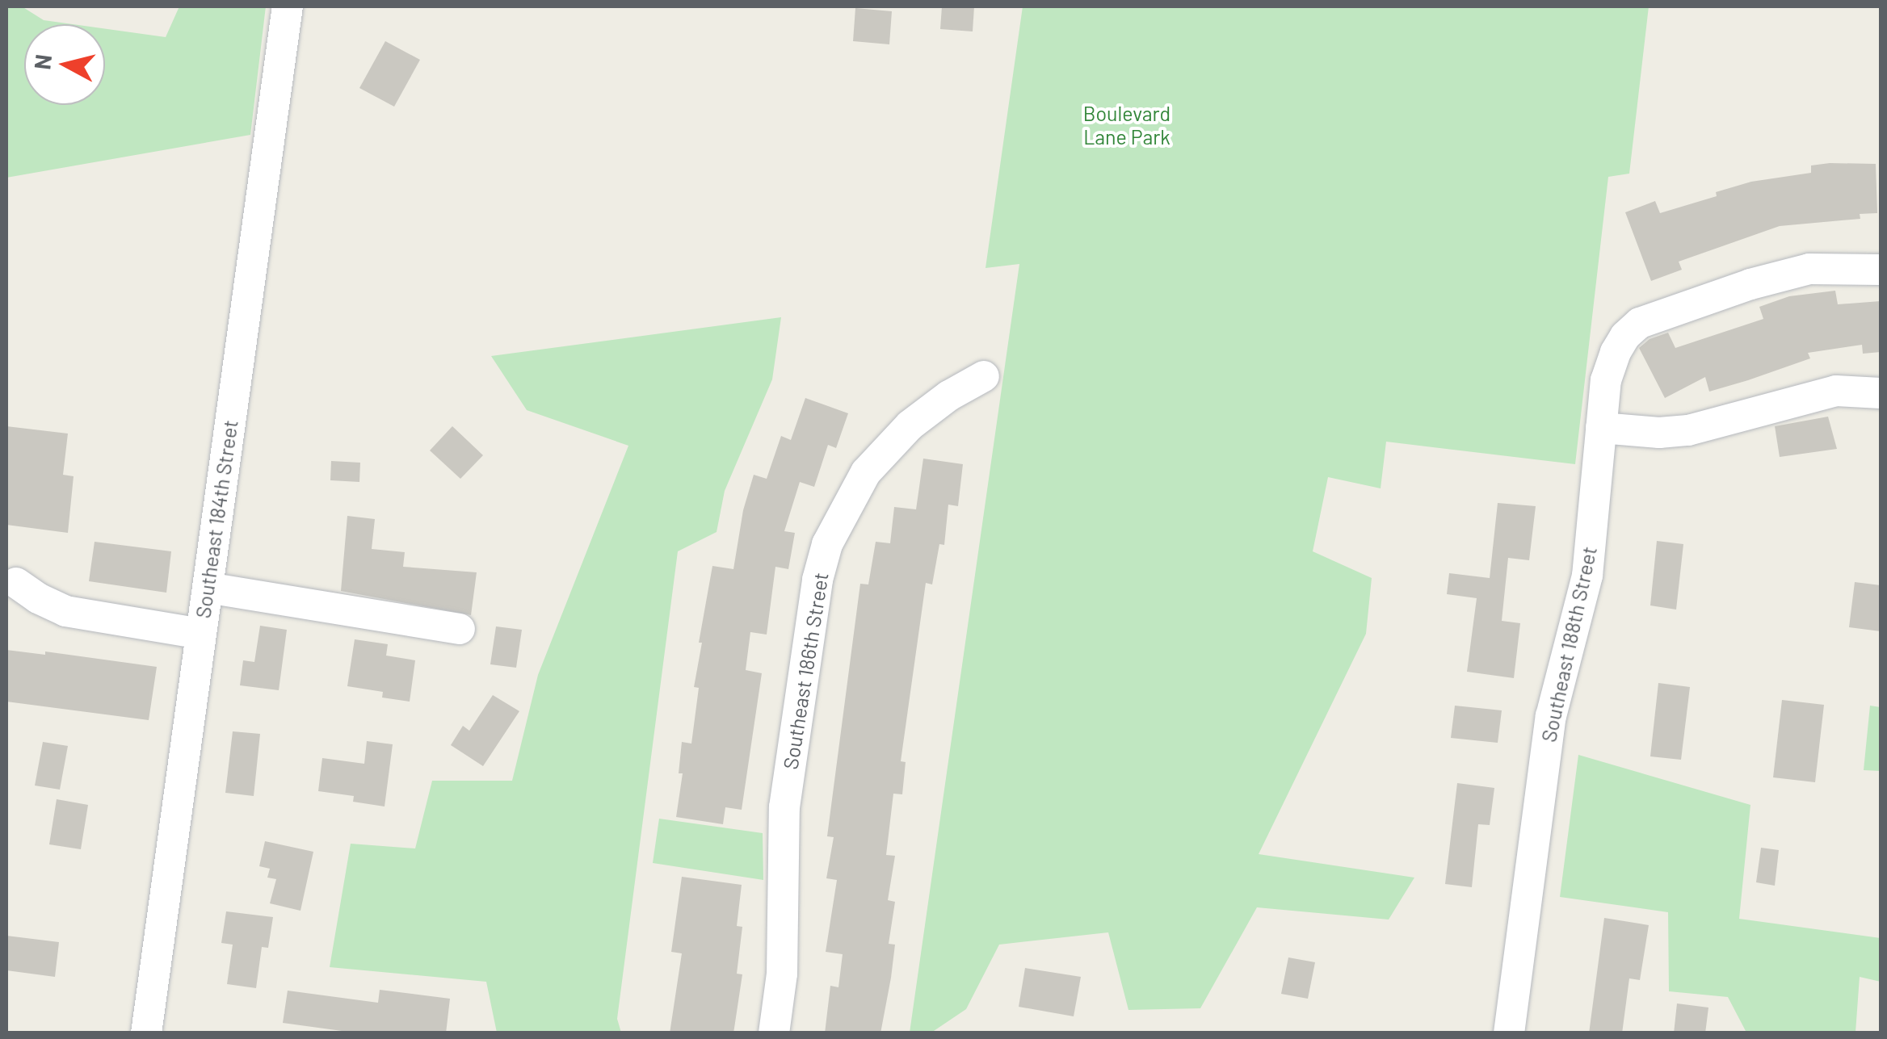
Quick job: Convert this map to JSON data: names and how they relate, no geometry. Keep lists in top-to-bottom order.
{
  "streets": {
    "street": ["Southeast 184th Street", "Southeast 188th Street", "Southeast 186th Street"]
  },
  "parks": ["Boulevard Lane Park"],
  "north": "left"
}
